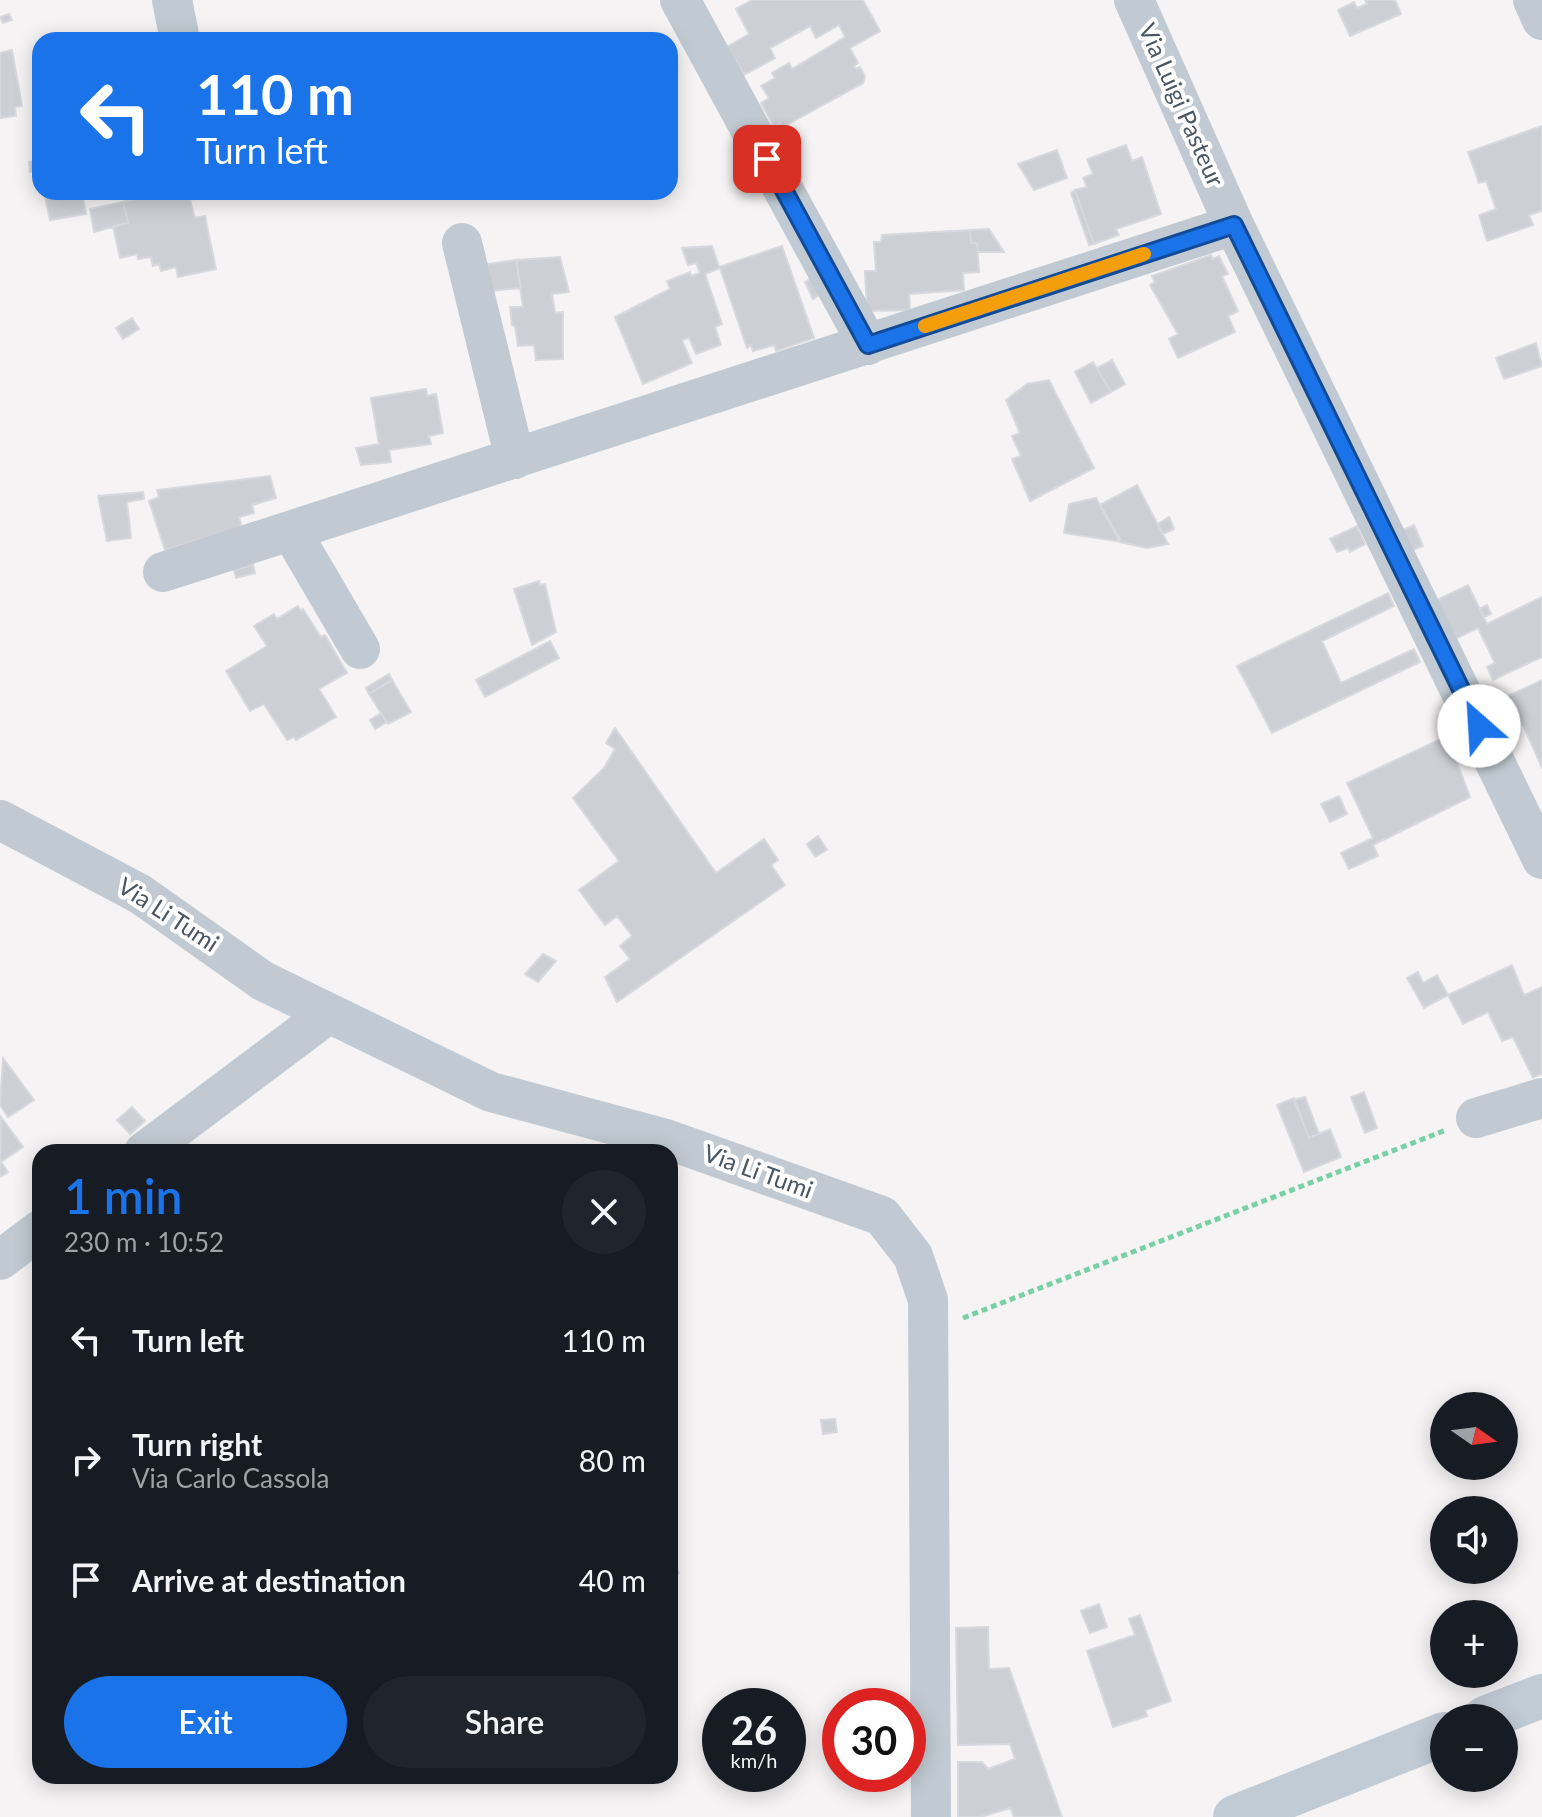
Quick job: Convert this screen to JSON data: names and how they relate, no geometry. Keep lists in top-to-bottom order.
{
  "streets": {
    "street": ["Via Luigi Pasteur", "Via Li Tumi"]
  },
  "north": "right",
  "page": {
    "turn": ["110 m", "Turn left"],
    "heading": ["1 min", "230 m · 10:52"],
    "list": [
      {
        "name": "Turn left",
        "value": "110 m"
      },
      {
        "name": "Turn right",
        "note": "Via Carlo Cassola",
        "value": "80 m"
      },
      {
        "name": "Arrive at destination",
        "value": "40 m"
      }
    ],
    "map_buttons": ["+", "−"],
    "buttons": ["Exit", "Share"],
    "speed": "26 km/h",
    "limit": "30"
  }
}
